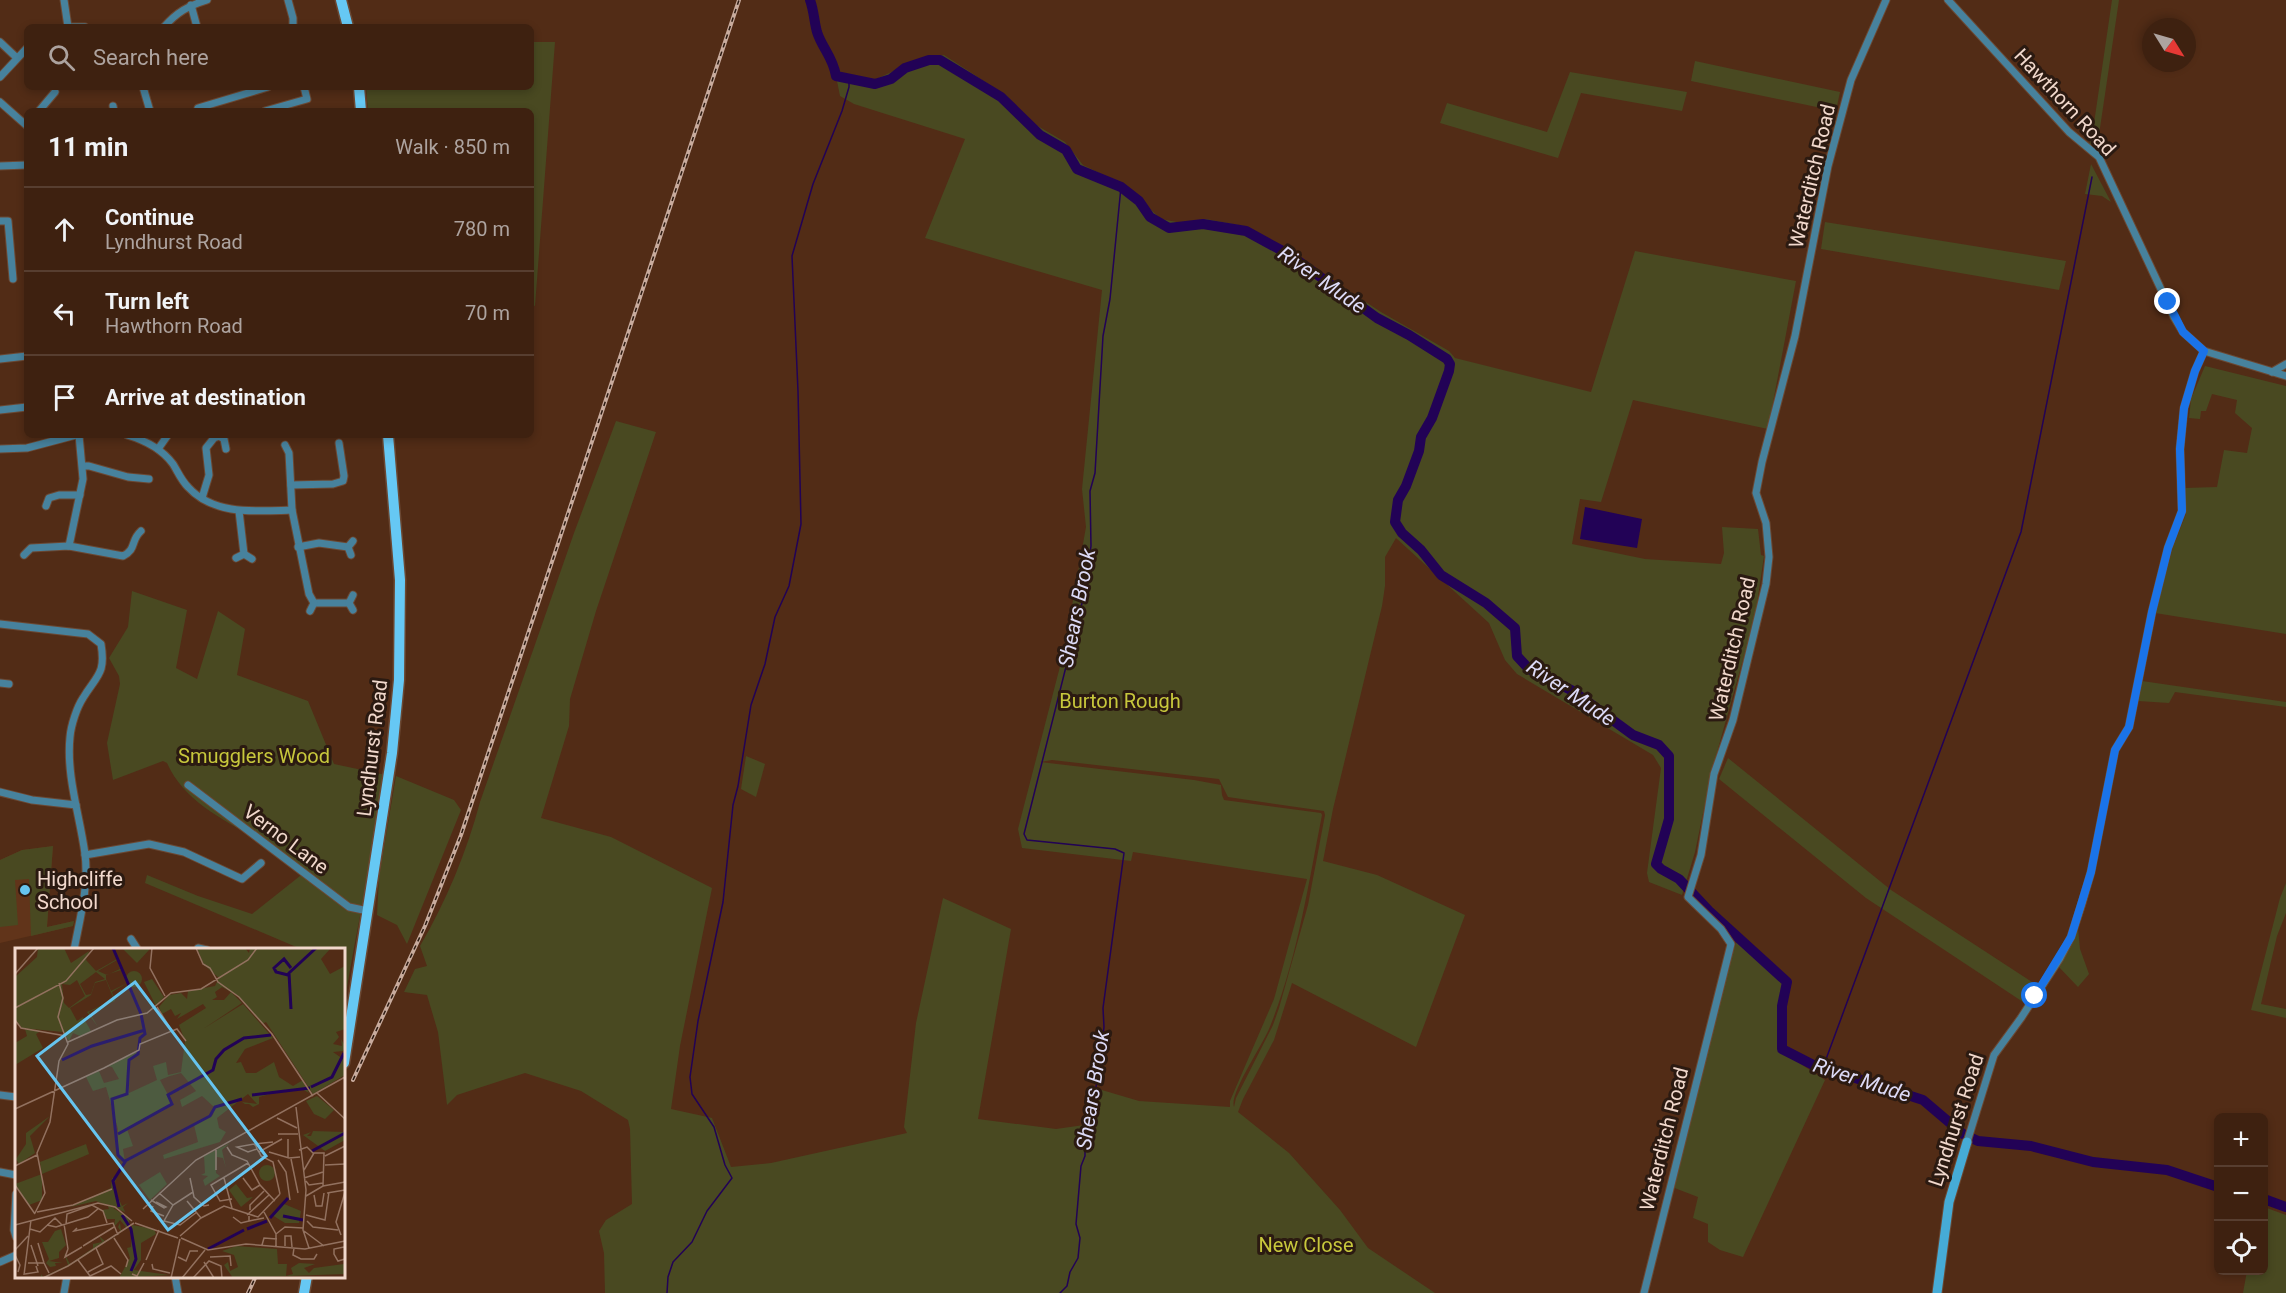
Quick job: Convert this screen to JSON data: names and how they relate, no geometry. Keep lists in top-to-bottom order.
{
  "streets": {
    "main road": ["Lyndhurst Road"],
    "street": ["Hawthorn Road", "Waterditch Road", "Verno Lane"]
  },
  "crossings": [
    ["Hawthorn Road", "Lyndhurst Road"],
    ["Lyndhurst Road", "Verno Lane"]
  ],
  "water": ["River Mude", "Shears Brook"],
  "parks": ["Burton Rough", "Smugglers Wood", "New Close"],
  "places": ["Highcliffe School"],
  "north": "bottom right",
  "page": {
    "search": "Search here",
    "heading": ["11 min", "Walk · 850 m"],
    "list": [
      ["Continue", "Lyndhurst Road", "780 m"],
      ["Turn left", "Hawthorn Road", "70 m"],
      "Arrive at destination"
    ],
    "map_buttons": ["+", "−"]
  }
}
